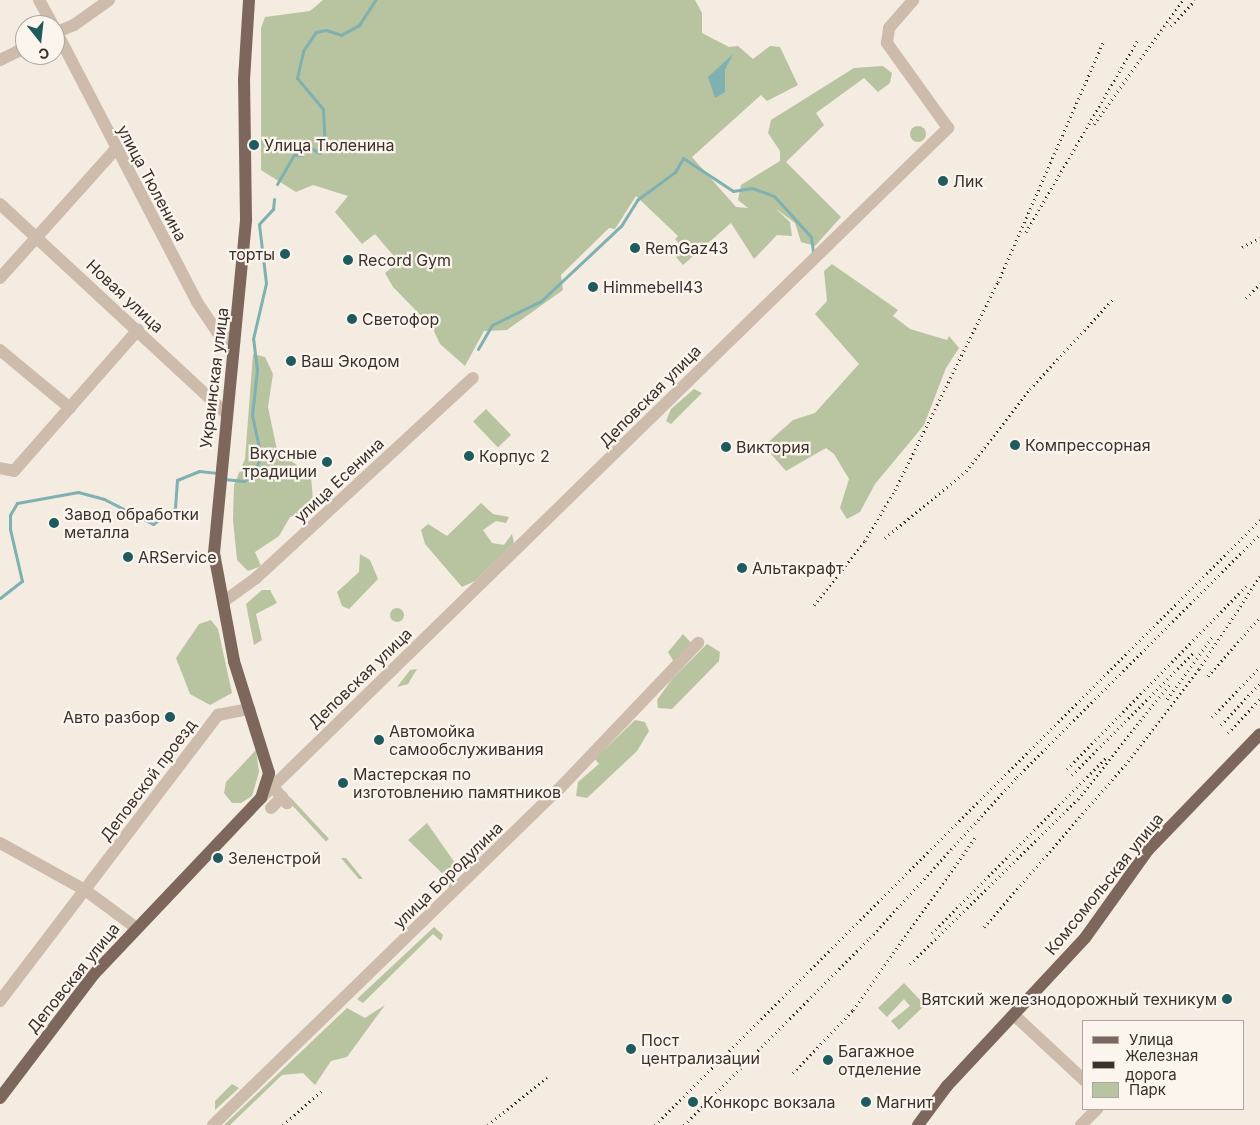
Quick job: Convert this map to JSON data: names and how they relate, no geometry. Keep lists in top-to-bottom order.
{
  "streets": {
    "main road": ["Украинская улица", "Деповская улица", "Комсомольская улица"],
    "street": [
      "улица Тюленина",
      "Новая улица",
      "улица Есенина",
      "Деповской проезд",
      "улица Бородулина"
    ]
  },
  "crossings": [
    ["улица Тюленина", "Украинская улица"],
    ["Новая улица", "Украинская улица"],
    ["Украинская улица", "Деповская улица"],
    ["Украинская улица", "улица Есенина"],
    ["Украинская улица", "Деповской проезд"]
  ],
  "places": [
    "Улица Тюленина",
    "Лик",
    "RemGaz43",
    "торты",
    "Record Gym",
    "Himmebell43",
    "Светофор",
    "Ваш Экодом",
    "Компрессорная",
    "Виктория",
    "Корпус 2",
    "Вкусные традиции",
    "Завод обработки металла",
    "ARService",
    "Альтакрафт",
    "Авто разбор",
    "Автомойка самообслуживания",
    "Мастерская по изготовлению памятников",
    "Зеленстрой",
    "Вятский железнодорожный техникум",
    "Пост централизации",
    "Багажное отделение",
    "Конкорс вокзала",
    "Магнит"
  ],
  "legend": ["Улица", "Железная дорога", "Парк"],
  "north": "bottom"
}
